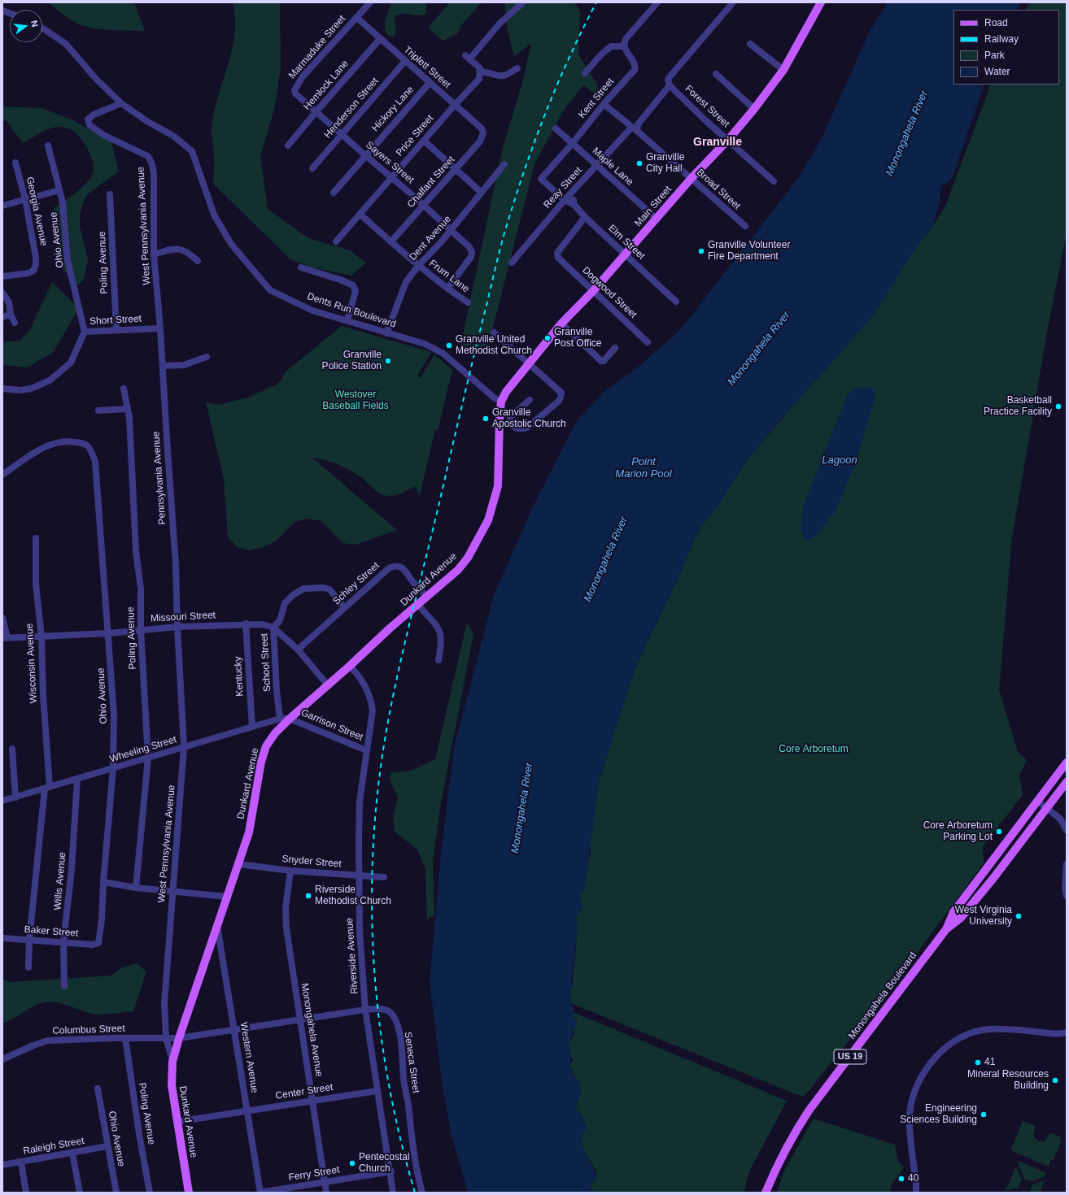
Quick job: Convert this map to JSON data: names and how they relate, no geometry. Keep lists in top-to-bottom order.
{
  "streets": {
    "main road": [
      "Main Street",
      "Dunkard Avenue",
      "Monongahela Boulevard",
      "US 19"
    ],
    "street": [
      "Marmaduke Street",
      "Triplett Street",
      "Hemlock Lane",
      "Kent Street",
      "Forest Street",
      "Henderson Street",
      "Hickory Lane",
      "Price Street",
      "Sayers Street",
      "Maple Lane",
      "Chalfant Street",
      "Reay Street",
      "Broad Street",
      "Georgia Avenue",
      "West Pennsylvania Avenue",
      "Dent Avenue",
      "Ohio Avenue",
      "Elm Street",
      "Poling Avenue",
      "Frum Lane",
      "Dogwood Street",
      "Dents Run Boulevard",
      "Short Street",
      "Pennsylvania Avenue",
      "Schley Street",
      "Missouri Street",
      "School Street",
      "Wisconsin Avenue",
      "Kentucky",
      "Garrison Street",
      "Wheeling Street",
      "Snyder Street",
      "Willis Avenue",
      "Baker Street",
      "Riverside Avenue",
      "Columbus Street",
      "Monongahela Avenue",
      "Western Avenue",
      "Seneca Street",
      "Center Street",
      "Raleigh Street",
      "Ferry Street"
    ]
  },
  "crossings": [
    ["Marmaduke Street", "Triplett Street"],
    ["Marmaduke Street", "Sayers Street"],
    ["Triplett Street", "Hemlock Lane"],
    ["Triplett Street", "Henderson Street"],
    ["Triplett Street", "Hickory Lane"],
    ["Triplett Street", "Price Street"],
    ["Triplett Street", "Chalfant Street"],
    ["Hemlock Lane", "Sayers Street"],
    ["Kent Street", "Maple Lane"],
    ["Kent Street", "Reay Street"],
    ["Kent Street", "Broad Street"],
    ["Forest Street", "Reay Street"],
    ["Forest Street", "Main Street"],
    ["Henderson Street", "Sayers Street"],
    ["Hickory Lane", "Sayers Street"],
    ["Price Street", "Sayers Street"],
    ["Price Street", "Frum Lane"],
    ["Sayers Street", "Chalfant Street"],
    ["Sayers Street", "Dent Avenue"],
    ["Sayers Street", "Frum Lane"],
    ["Maple Lane", "Reay Street"],
    ["Maple Lane", "Main Street"],
    ["Chalfant Street", "Frum Lane"],
    ["Reay Street", "Broad Street"],
    ["Broad Street", "Main Street"],
    ["Main Street", "Elm Street"],
    ["Main Street", "Dogwood Street"],
    ["Main Street", "Dents Run Boulevard"],
    ["Main Street", "Dunkard Avenue"],
    ["West Pennsylvania Avenue", "Dents Run Boulevard"],
    ["West Pennsylvania Avenue", "Short Street"],
    ["West Pennsylvania Avenue", "Pennsylvania Avenue"],
    ["West Pennsylvania Avenue", "Dunkard Avenue"],
    ["West Pennsylvania Avenue", "Missouri Street"],
    ["West Pennsylvania Avenue", "Wheeling Street"],
    ["West Pennsylvania Avenue", "Columbus Street"],
    ["Dent Avenue", "Frum Lane"],
    ["Dent Avenue", "Dents Run Boulevard"],
    ["Ohio Avenue", "Short Street"],
    ["Ohio Avenue", "Missouri Street"],
    ["Ohio Avenue", "Wheeling Street"],
    ["Ohio Avenue", "Baker Street"],
    ["Ohio Avenue", "Raleigh Street"],
    ["Elm Street", "Dogwood Street"],
    ["Poling Avenue", "Short Street"],
    ["Poling Avenue", "Missouri Street"],
    ["Poling Avenue", "Wheeling Street"],
    ["Poling Avenue", "Columbus Street"],
    ["Dents Run Boulevard", "Dunkard Avenue"],
    ["Short Street", "Pennsylvania Avenue"],
    ["Pennsylvania Avenue", "Missouri Street"],
    ["Dunkard Avenue", "Schley Street"],
    ["Dunkard Avenue", "Missouri Street"],
    ["Dunkard Avenue", "Garrison Street"],
    ["Dunkard Avenue", "Wheeling Street"],
    ["Dunkard Avenue", "Snyder Street"],
    ["Dunkard Avenue", "Riverside Avenue"],
    ["Dunkard Avenue", "Columbus Street"],
    ["Dunkard Avenue", "Western Avenue"],
    ["Dunkard Avenue", "Seneca Street"],
    ["Dunkard Avenue", "Center Street"],
    ["Schley Street", "Missouri Street"],
    ["Schley Street", "School Street"],
    ["Missouri Street", "School Street"],
    ["Missouri Street", "Wisconsin Avenue"],
    ["Missouri Street", "Kentucky"],
    ["School Street", "Wheeling Street"],
    ["Wisconsin Avenue", "Wheeling Street"],
    ["Wisconsin Avenue", "Baker Street"],
    ["Kentucky", "Wheeling Street"],
    ["Garrison Street", "Wheeling Street"],
    ["Garrison Street", "Riverside Avenue"],
    ["Wheeling Street", "Willis Avenue"],
    ["Snyder Street", "Riverside Avenue"],
    ["Snyder Street", "Monongahela Avenue"],
    ["Willis Avenue", "Baker Street"],
    ["Riverside Avenue", "Seneca Street"],
    ["Riverside Avenue", "Center Street"],
    ["Riverside Avenue", "Ferry Street"],
    ["Columbus Street", "Seneca Street"],
    ["Monongahela Avenue", "Seneca Street"],
    ["Monongahela Avenue", "Center Street"],
    ["Monongahela Avenue", "Ferry Street"],
    ["Western Avenue", "Seneca Street"],
    ["Western Avenue", "Center Street"],
    ["Western Avenue", "Ferry Street"]
  ],
  "districts": ["Granville"],
  "water": ["Monongahela River", "Lagoon", "Point Marion Pool"],
  "parks": ["Westover Baseball Fields", "Core Arboretum"],
  "places": [
    "Granville City Hall",
    "Granville Volunteer Fire Department",
    "Granville Post Office",
    "Granville United Methodist Church",
    "Granville Police Station",
    "Basketball Practice Facility",
    "Granville Apostolic Church",
    "Core Arboretum Parking Lot",
    "Riverside Methodist Church",
    "West Virginia University",
    "41",
    "Mineral Resources Building",
    "Engineering Sciences Building",
    "Pentecostal Church",
    "40"
  ],
  "legend": [
    "Road",
    "Railway",
    "Park",
    "Water"
  ],
  "north": "right"
}
